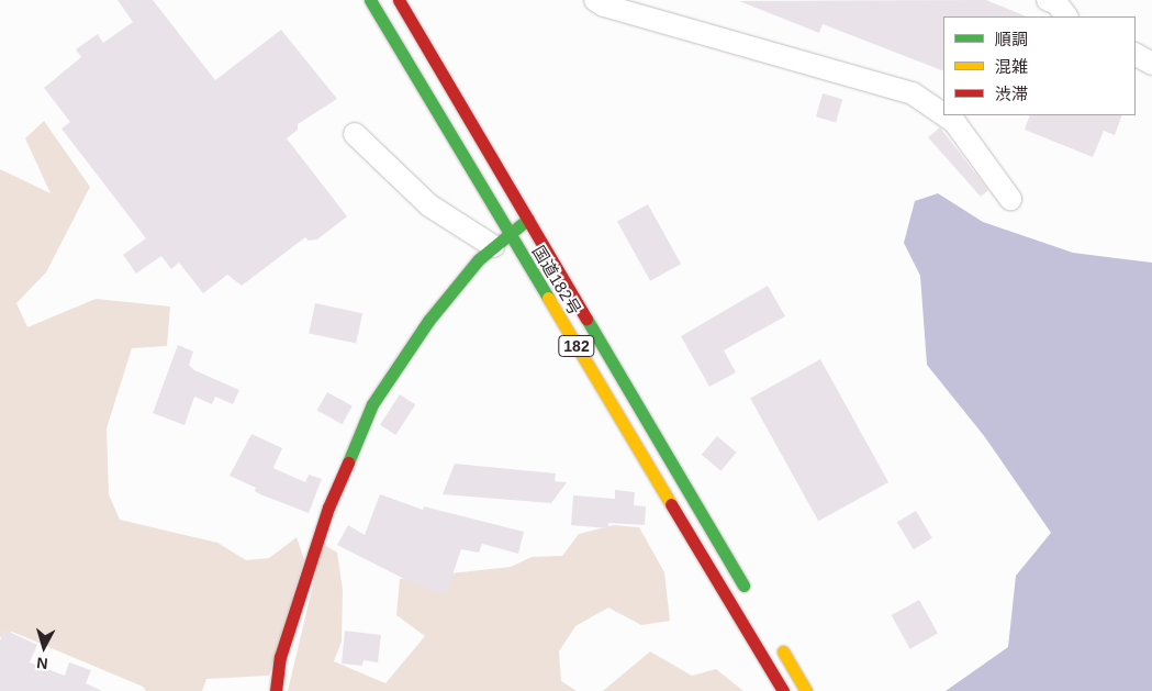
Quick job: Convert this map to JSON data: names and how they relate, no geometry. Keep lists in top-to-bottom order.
{
  "streets": {
    "main road": ["国道182号", "182"]
  },
  "legend": ["順調", "混雑", "渋滞"],
  "north": "bottom"
}
